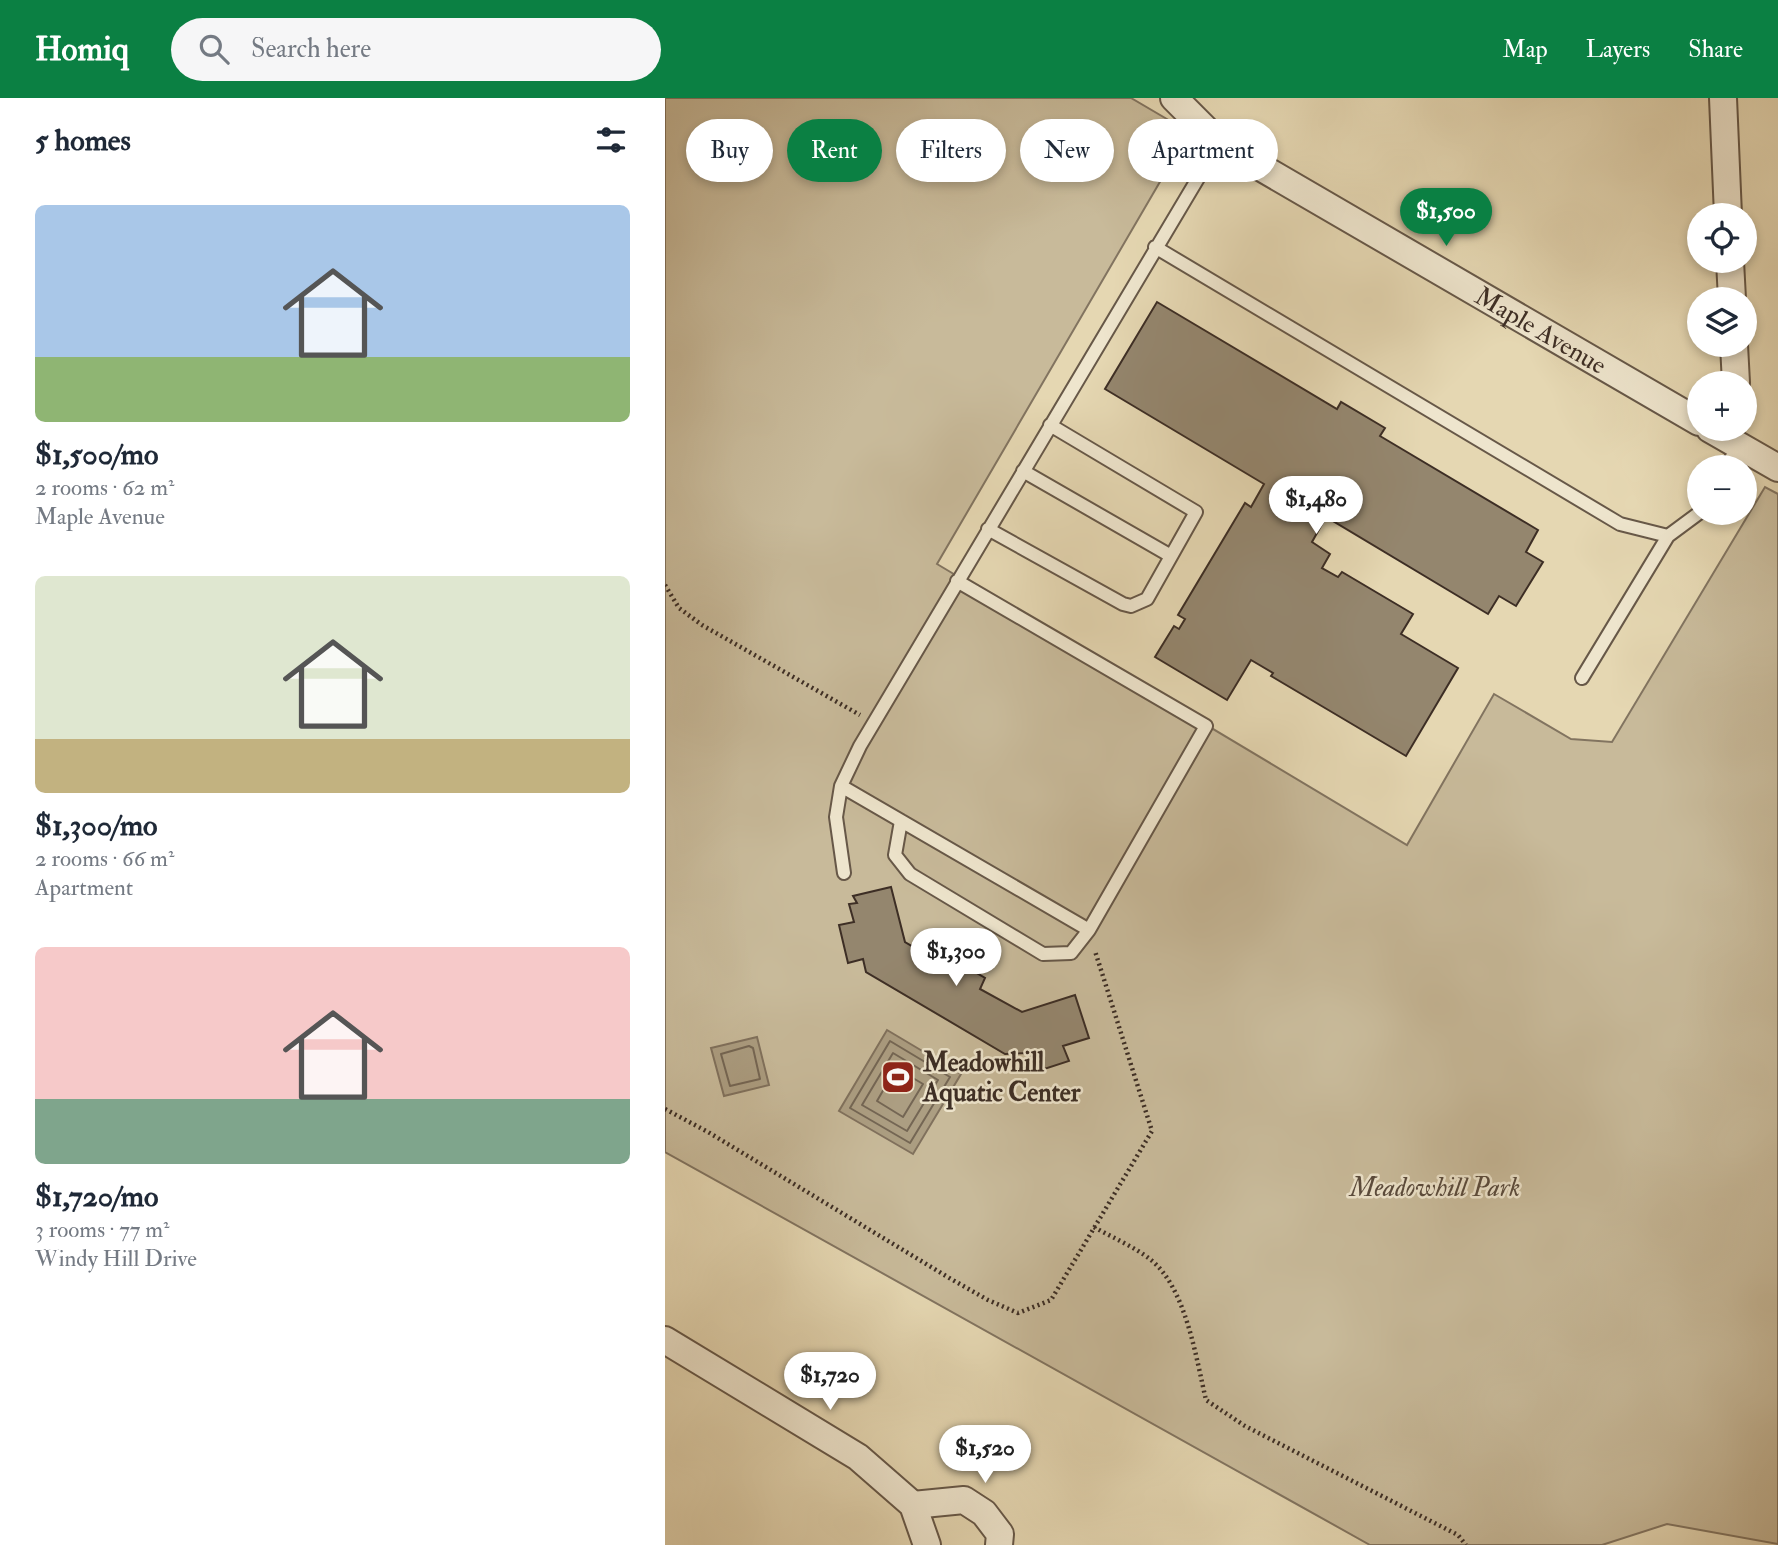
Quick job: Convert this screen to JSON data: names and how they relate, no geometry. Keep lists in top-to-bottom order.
{
  "streets": {
    "street": ["Maple Avenue"]
  },
  "parks": ["Meadowhill Park"],
  "places": {
    "sports": ["Meadowhill Aquatic Center"]
  },
  "page": {
    "header": "Homiq",
    "search": "Search here",
    "nav": ["Map", "Layers", "Share"],
    "heading": "5 homes",
    "chip": [
      "Buy",
      "Rent",
      "Filters",
      "New",
      "Apartment"
    ],
    "list": [
      {
        "name": "$1,500/mo",
        "note": "2 rooms · 62 m² · Maple Avenue"
      },
      {
        "name": "$1,300/mo",
        "note": "2 rooms · 66 m² · Apartment"
      },
      {
        "name": "$1,720/mo",
        "note": "3 rooms · 77 m² · Windy Hill Drive"
      }
    ],
    "price": [
      "$1,500",
      "$1,480",
      "$1,300",
      "$1,720",
      "$1,520"
    ],
    "map_buttons": ["+", "−"]
  }
}
